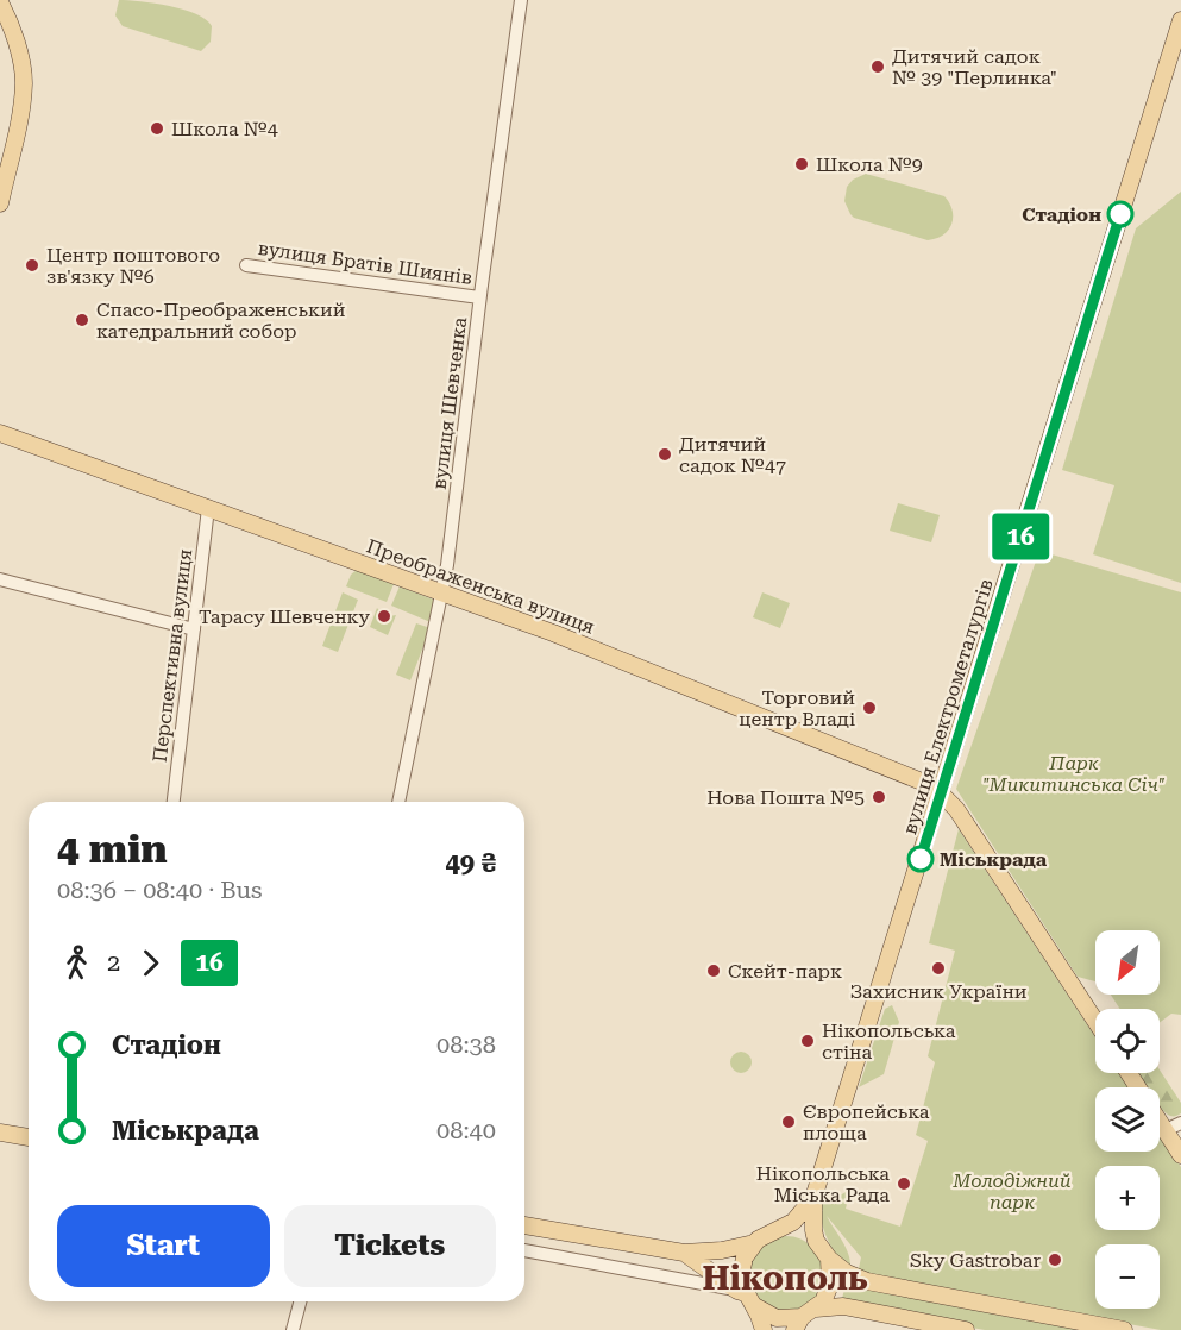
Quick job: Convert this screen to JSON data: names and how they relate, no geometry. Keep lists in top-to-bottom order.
{
  "streets": {
    "main road": ["Преображенська вулиця", "вулиця Електрометалургів"],
    "street": ["вулиця Братів Шиянів", "вулиця Шевченка", "Перспективна вулиця"]
  },
  "crossings": [
    ["вулиця Братів Шиянів", "вулиця Шевченка"],
    ["вулиця Шевченка", "Преображенська вулиця"],
    ["Преображенська вулиця", "Перспективна вулиця"],
    ["Преображенська вулиця", "вулиця Електрометалургів"]
  ],
  "districts": ["Нікополь"],
  "parks": ["Парк \"Микитинська Січ\"", "Молодіжний парк"],
  "places": [
    "Дитячий садок № 39 \"Перлинка\"",
    "Школа №4",
    "Школа №9",
    "Стадіон",
    "Центр поштового зв'язку №6",
    "Спасо-Преображенський катедральний собор",
    "Дитячий садок №47",
    "Тарасу Шевченку",
    "Торговий центр Владі",
    "Нова Пошта №5",
    "Міськрада",
    "Захисник України",
    "Скейт-парк",
    "Нікопольська стіна",
    "Європейська площа",
    "Нiкопольська Міська Рада",
    "Sky Gastrobar"
  ],
  "lines": ["bus line 16"],
  "north": "bottom left",
  "page": {
    "on_map": "16",
    "heading": ["4 min", "08:36 – 08:40 · Bus", "49 ₴"],
    "legs": ["2", "16"],
    "map_buttons": ["+", "−"],
    "list": [
      {
        "name": "Стадіон",
        "value": "08:38"
      },
      {
        "name": "Міськрада",
        "value": "08:40"
      }
    ],
    "buttons": ["Start", "Tickets"]
  }
}
